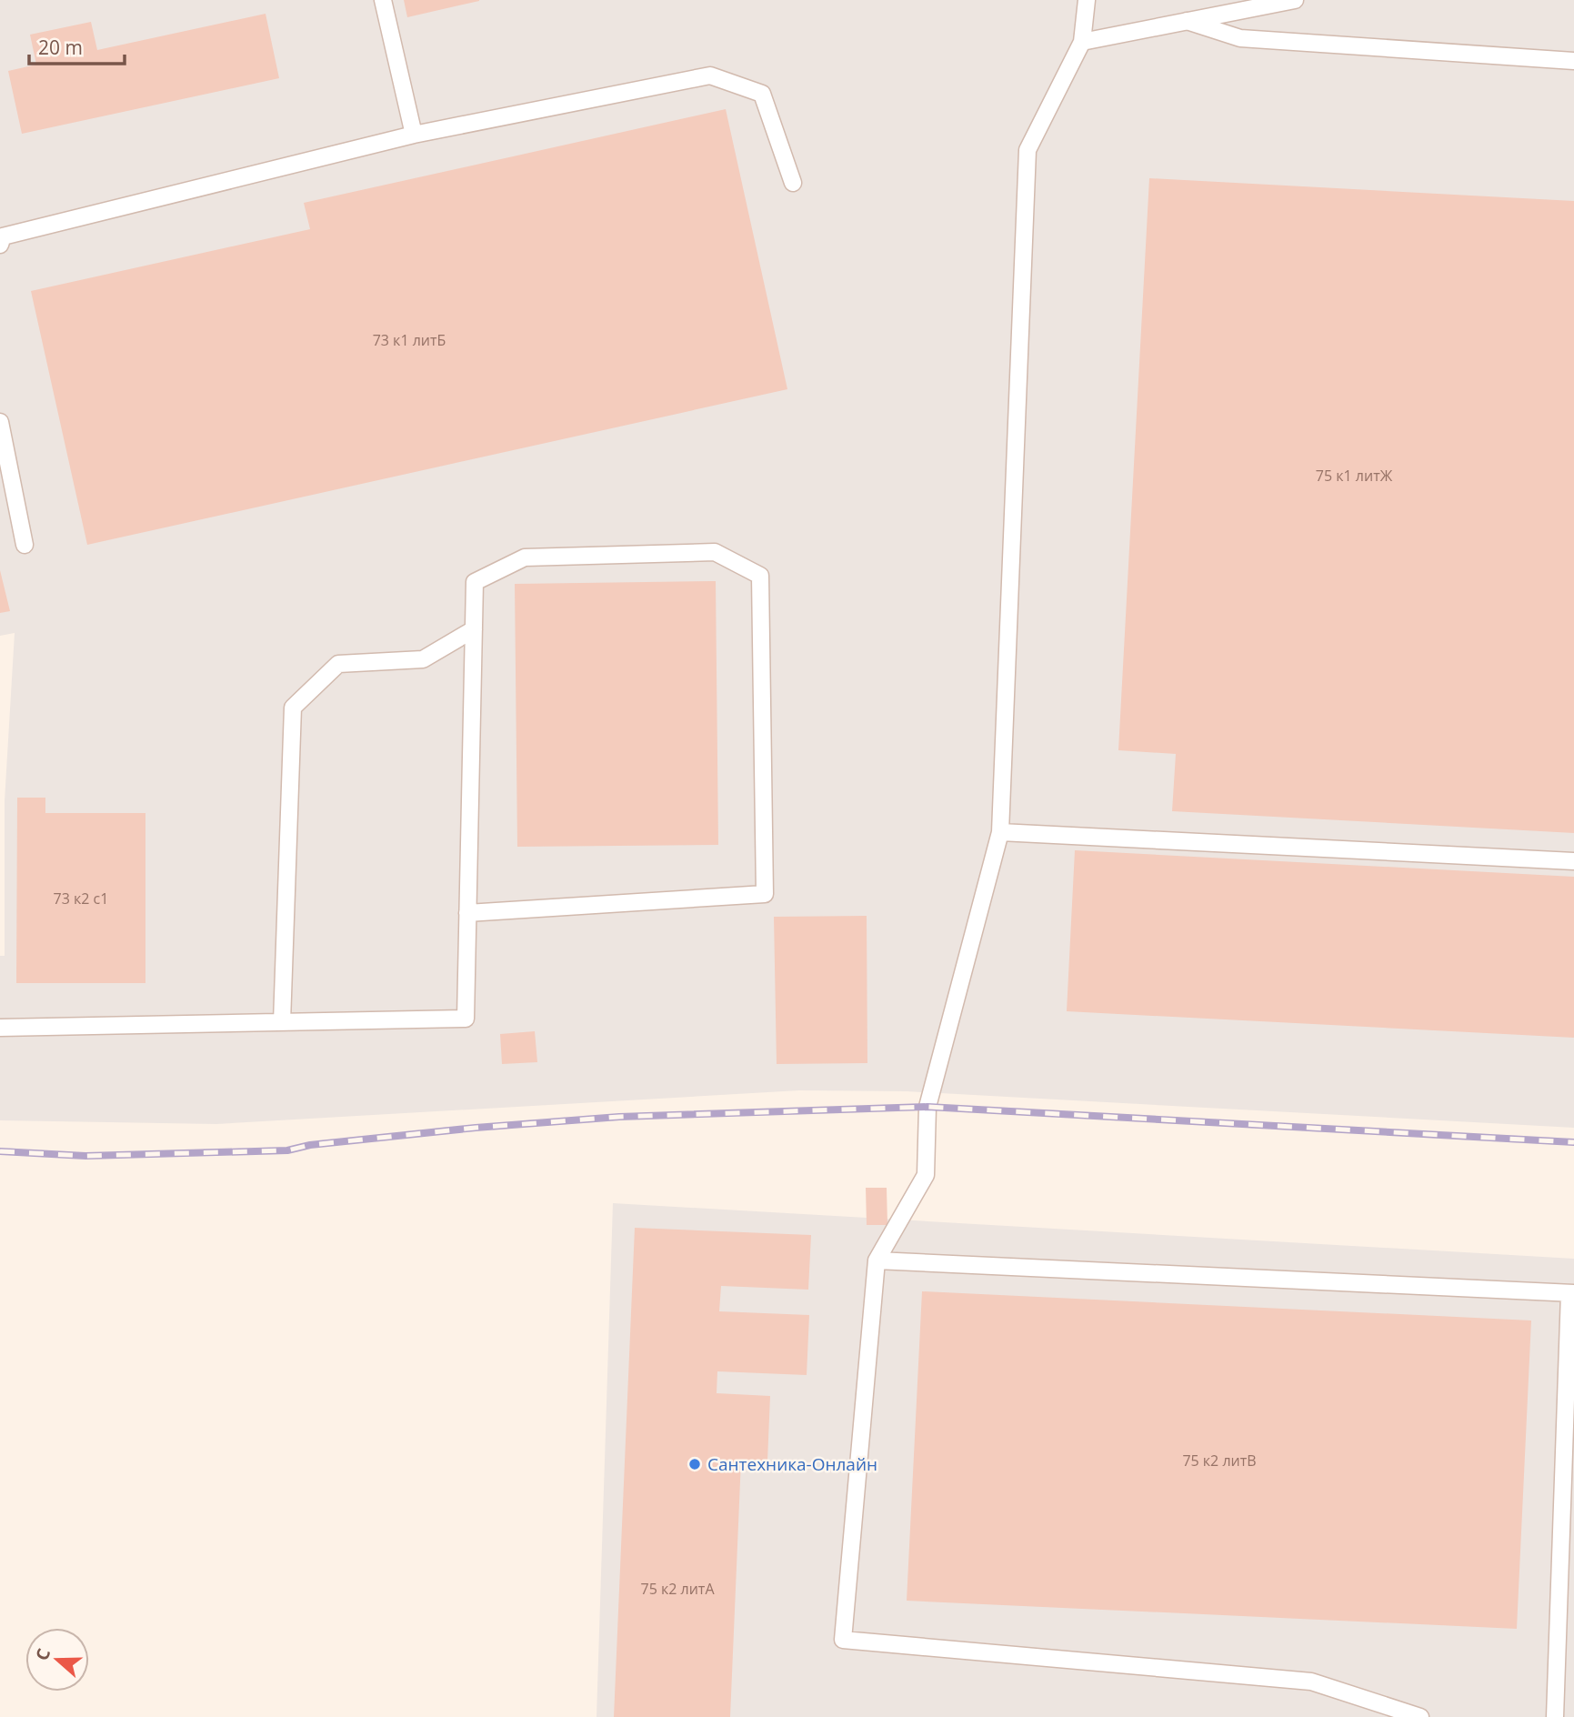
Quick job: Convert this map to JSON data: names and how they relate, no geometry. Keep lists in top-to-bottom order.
{
  "places": ["Сантехника-Онлайн"],
  "house_numbers": [
    "73 к1 литБ",
    "75 к1 литЖ",
    "73 к2 с1",
    "75 к2 литВ",
    "75 к2 литА"
  ],
  "scale_bar": "20 m",
  "north": "left"
}
